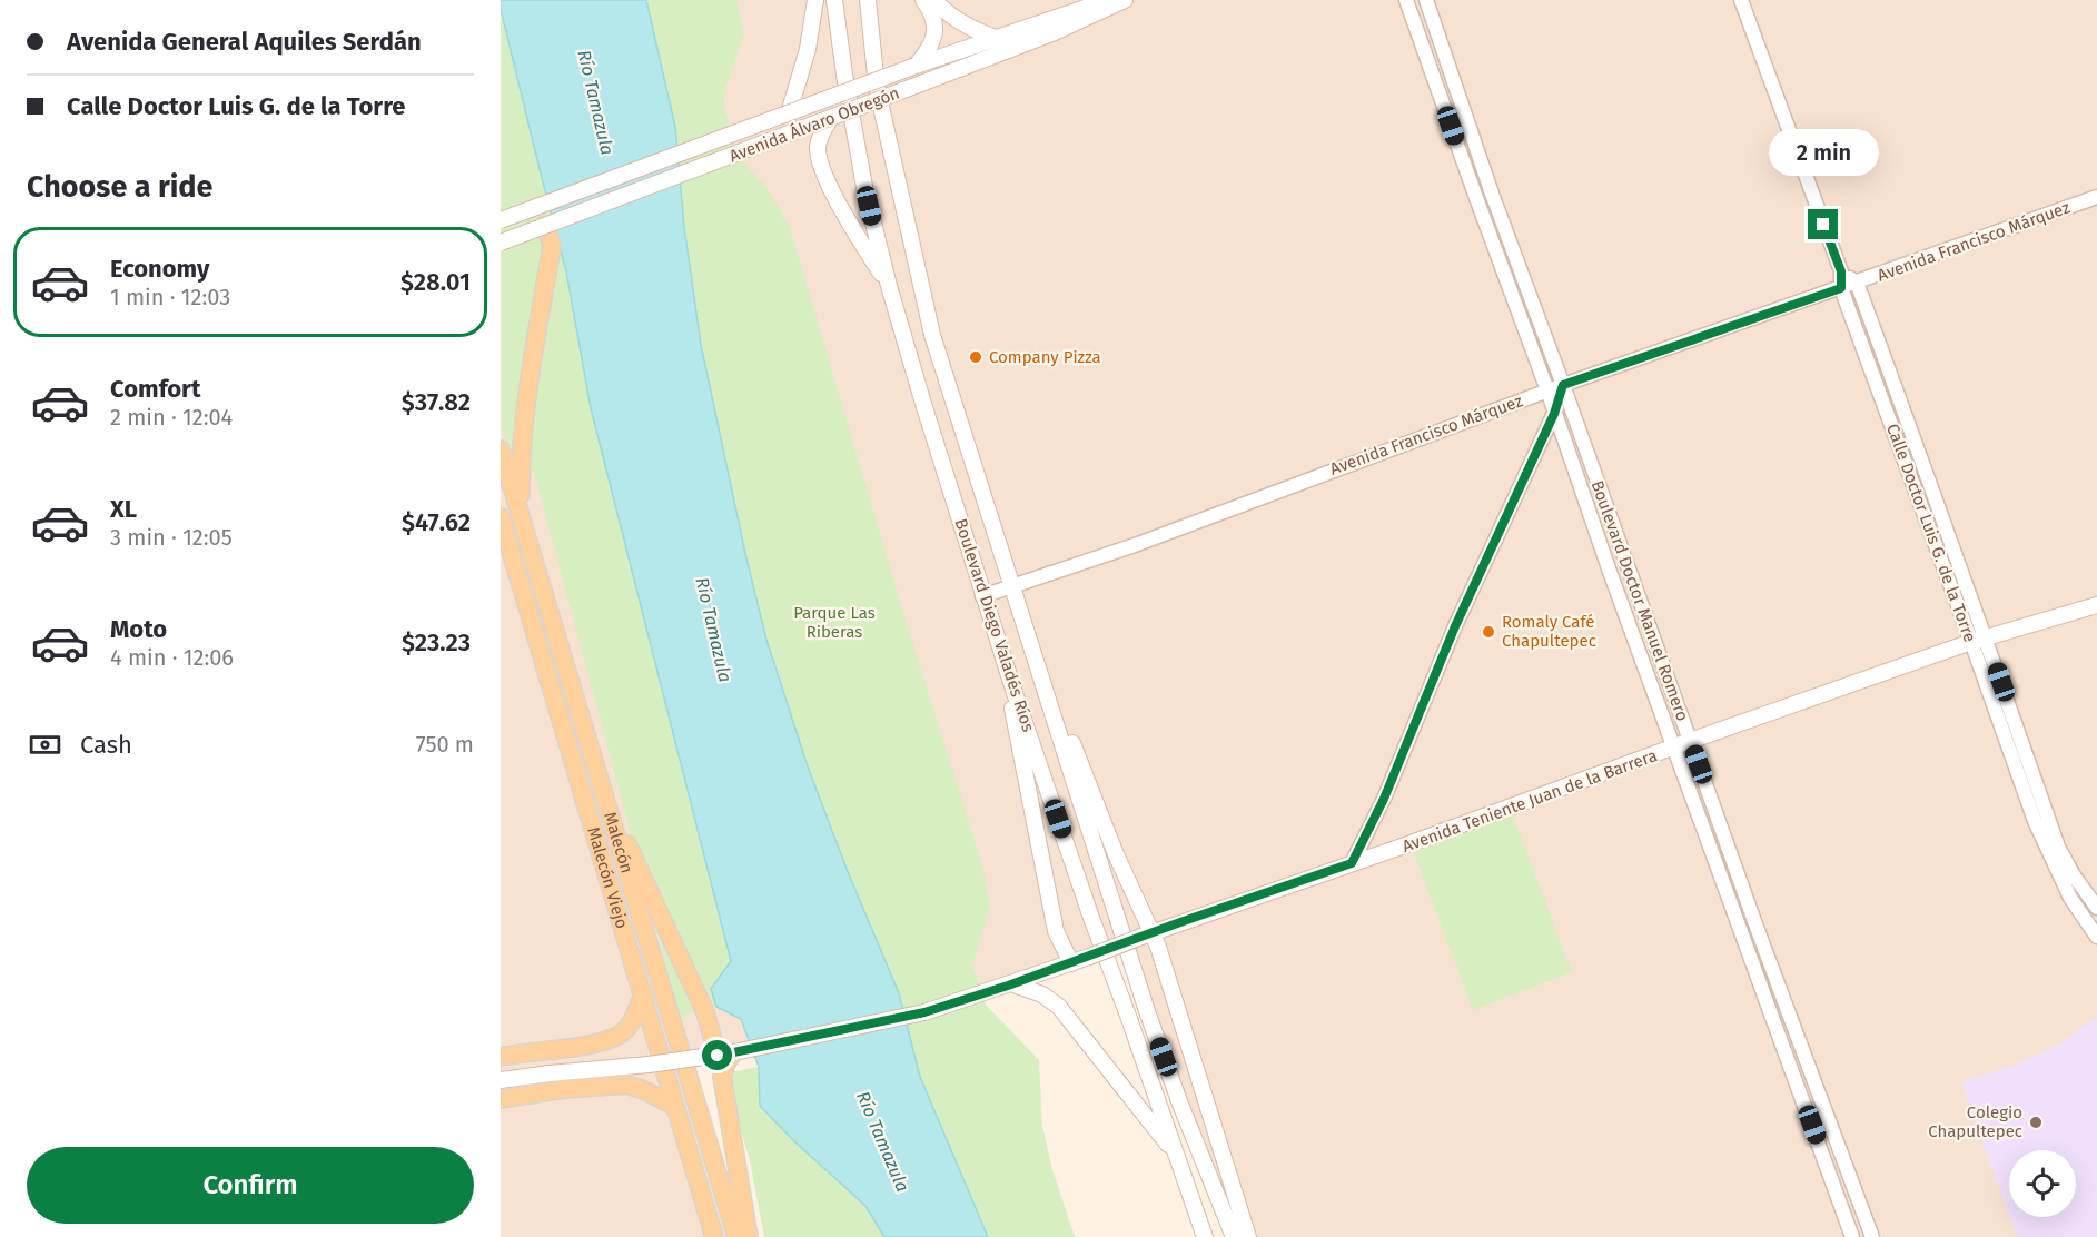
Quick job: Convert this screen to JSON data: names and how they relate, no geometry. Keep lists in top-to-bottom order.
{
  "streets": {
    "main road": [
      "Avenida Álvaro Obregón",
      "Boulevard Diego Valadés Ríos",
      "Avenida Teniente Juan de la Barrera",
      "Malecón",
      "Malecón Viejo"
    ],
    "street": ["Avenida Francisco Márquez", "Calle Doctor Luis G. de la Torre", "Boulevard Doctor Manuel Romero"]
  },
  "crossings": [
    ["Avenida Francisco Márquez", "Calle Doctor Luis G. de la Torre"],
    ["Avenida Francisco Márquez", "Boulevard Doctor Manuel Romero"],
    ["Avenida Francisco Márquez", "Boulevard Diego Valadés Ríos"],
    ["Calle Doctor Luis G. de la Torre", "Avenida Teniente Juan de la Barrera"],
    ["Boulevard Doctor Manuel Romero", "Avenida Teniente Juan de la Barrera"]
  ],
  "water": ["Río Tamazula"],
  "parks": ["Parque Las Riberas"],
  "places": ["Company Pizza", "Romaly Café Chapultepec", "Colegio Chapultepec"],
  "page": {
    "banner": ["Avenida General Aquiles Serdán", "Calle Doctor Luis G. de la Torre"],
    "bubble": "2 min",
    "heading": "Choose a ride",
    "list": [
      {
        "name": "Economy",
        "note": "1 min · 12:03",
        "value": "$28.01"
      },
      {
        "name": "Comfort",
        "note": "2 min · 12:04",
        "value": "$37.82"
      },
      {
        "name": "XL",
        "note": "3 min · 12:05",
        "value": "$47.62"
      },
      {
        "name": "Moto",
        "note": "4 min · 12:06",
        "value": "$23.23"
      }
    ],
    "pay": ["Cash", "750 m"],
    "buttons": "Confirm"
  }
}
